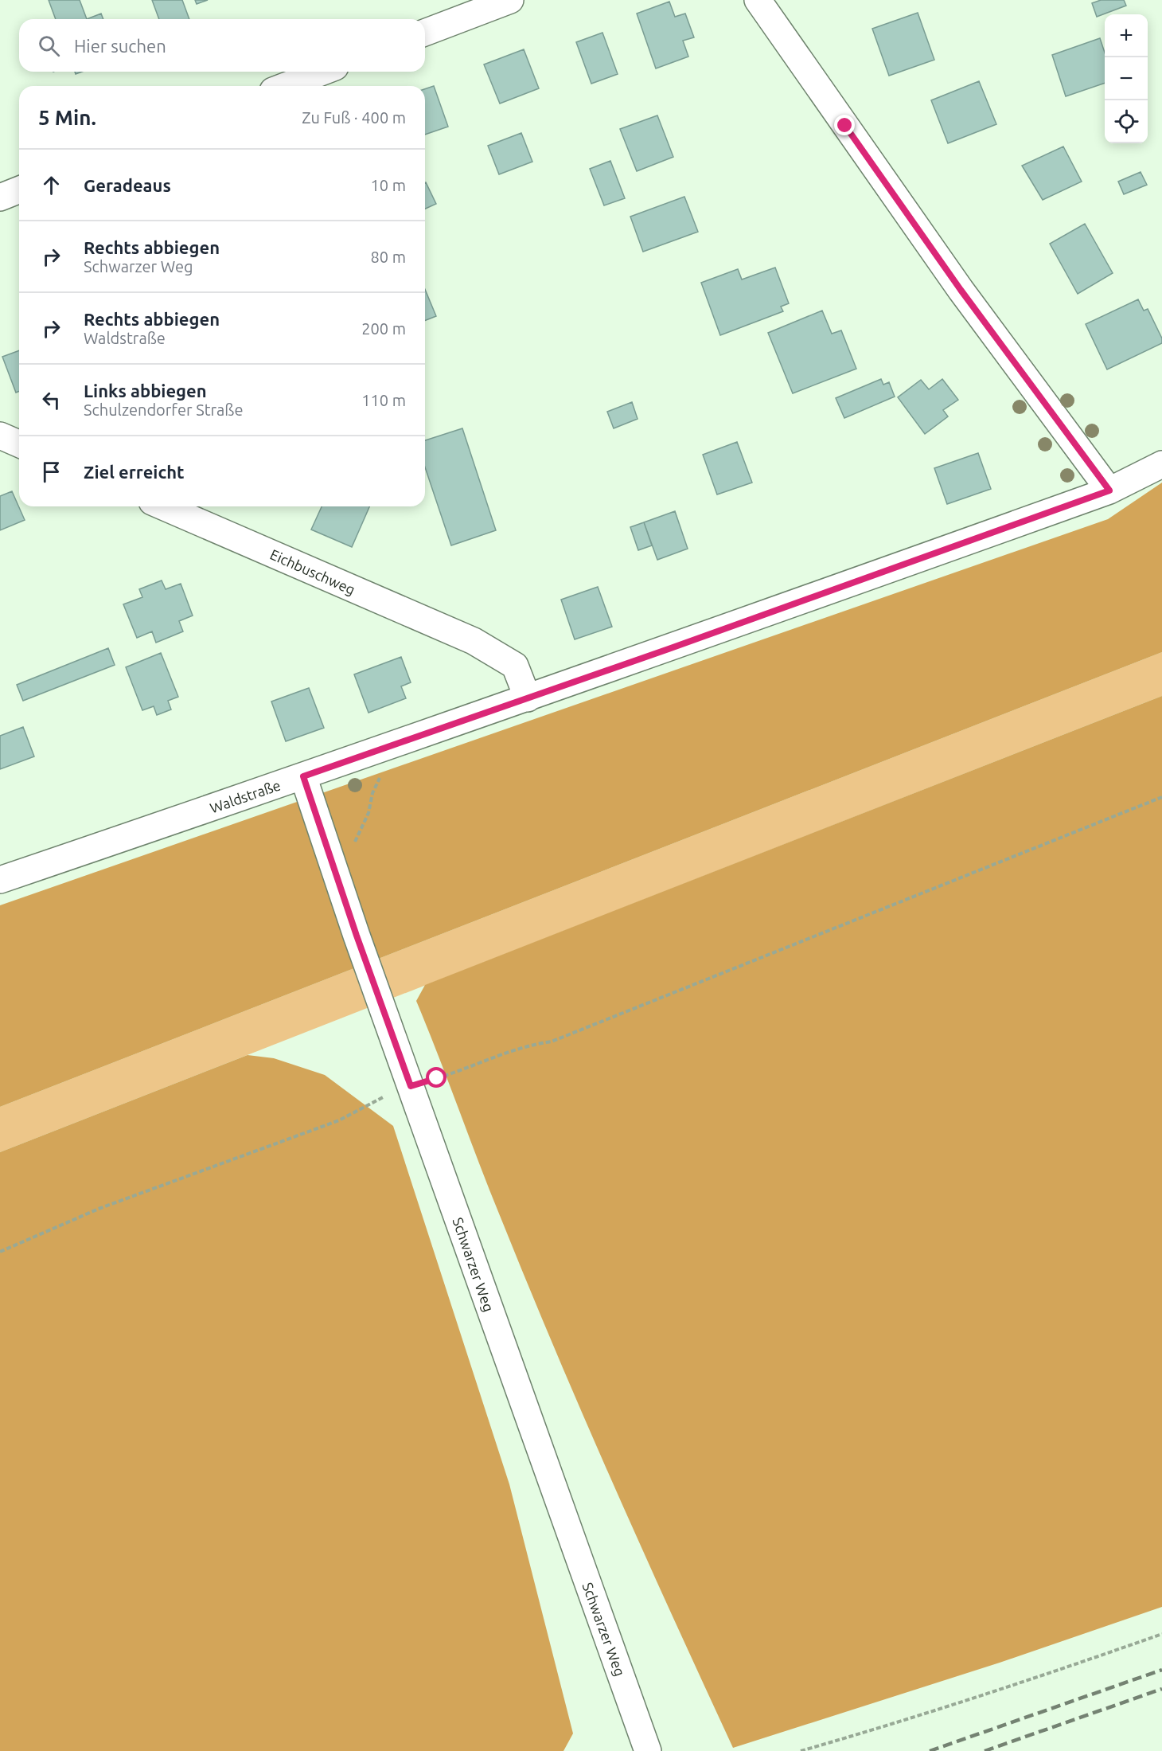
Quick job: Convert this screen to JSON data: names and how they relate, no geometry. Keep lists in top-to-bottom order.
{
  "streets": {
    "street": ["Eichbuschweg", "Waldstraße", "Schwarzer Weg"]
  },
  "crossings": [
    ["Eichbuschweg", "Waldstraße"],
    ["Waldstraße", "Schwarzer Weg"]
  ],
  "page": {
    "map_buttons": ["+", "−"],
    "search": "Hier suchen",
    "heading": ["5 Min.", "Zu Fuß · 400 m"],
    "list": [
      ["Geradeaus", "10 m"],
      ["Rechts abbiegen", "Schwarzer Weg", "80 m"],
      ["Rechts abbiegen", "Waldstraße", "200 m"],
      ["Links abbiegen", "Schulzendorfer Straße", "110 m"],
      "Ziel erreicht"
    ]
  }
}
